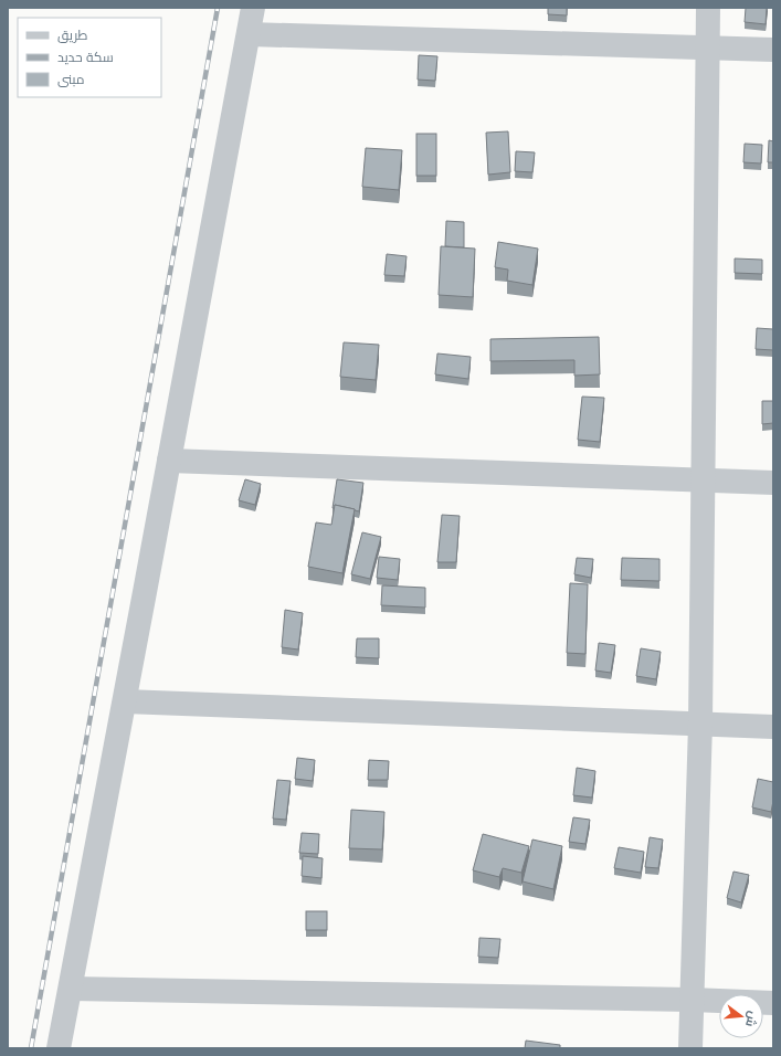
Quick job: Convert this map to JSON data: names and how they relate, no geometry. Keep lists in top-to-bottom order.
{
  "legend": ["طريق", "سكة حديد", "مبنى"],
  "north": "right"
}
